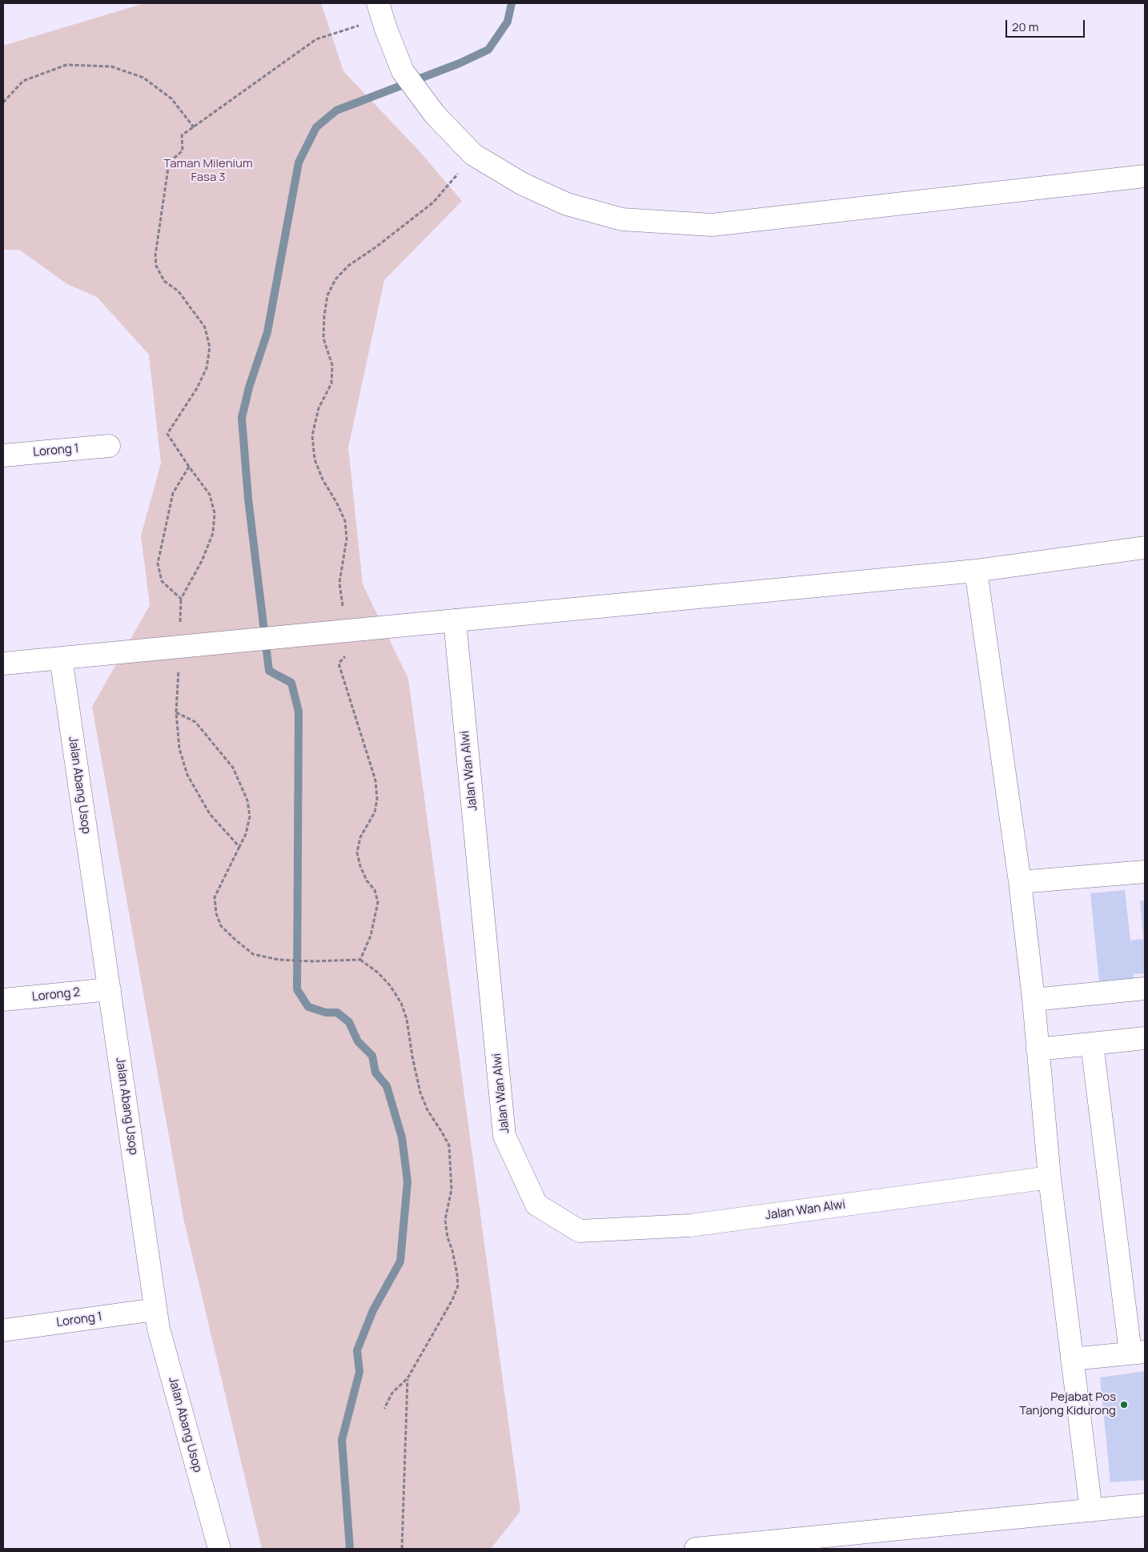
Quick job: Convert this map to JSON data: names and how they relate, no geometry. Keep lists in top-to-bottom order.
{
  "streets": {
    "street": [
      "Lorong 1",
      "Jalan Wan Alwi",
      "Jalan Abang Usop",
      "Lorong 2"
    ]
  },
  "crossings": [
    ["Lorong 1", "Jalan Abang Usop"],
    ["Jalan Abang Usop", "Lorong 2"]
  ],
  "parks": ["Taman Milenium Fasa 3"],
  "places": ["Pejabat Pos Tanjong Kidurong"],
  "scale_bar": "20 m"
}
